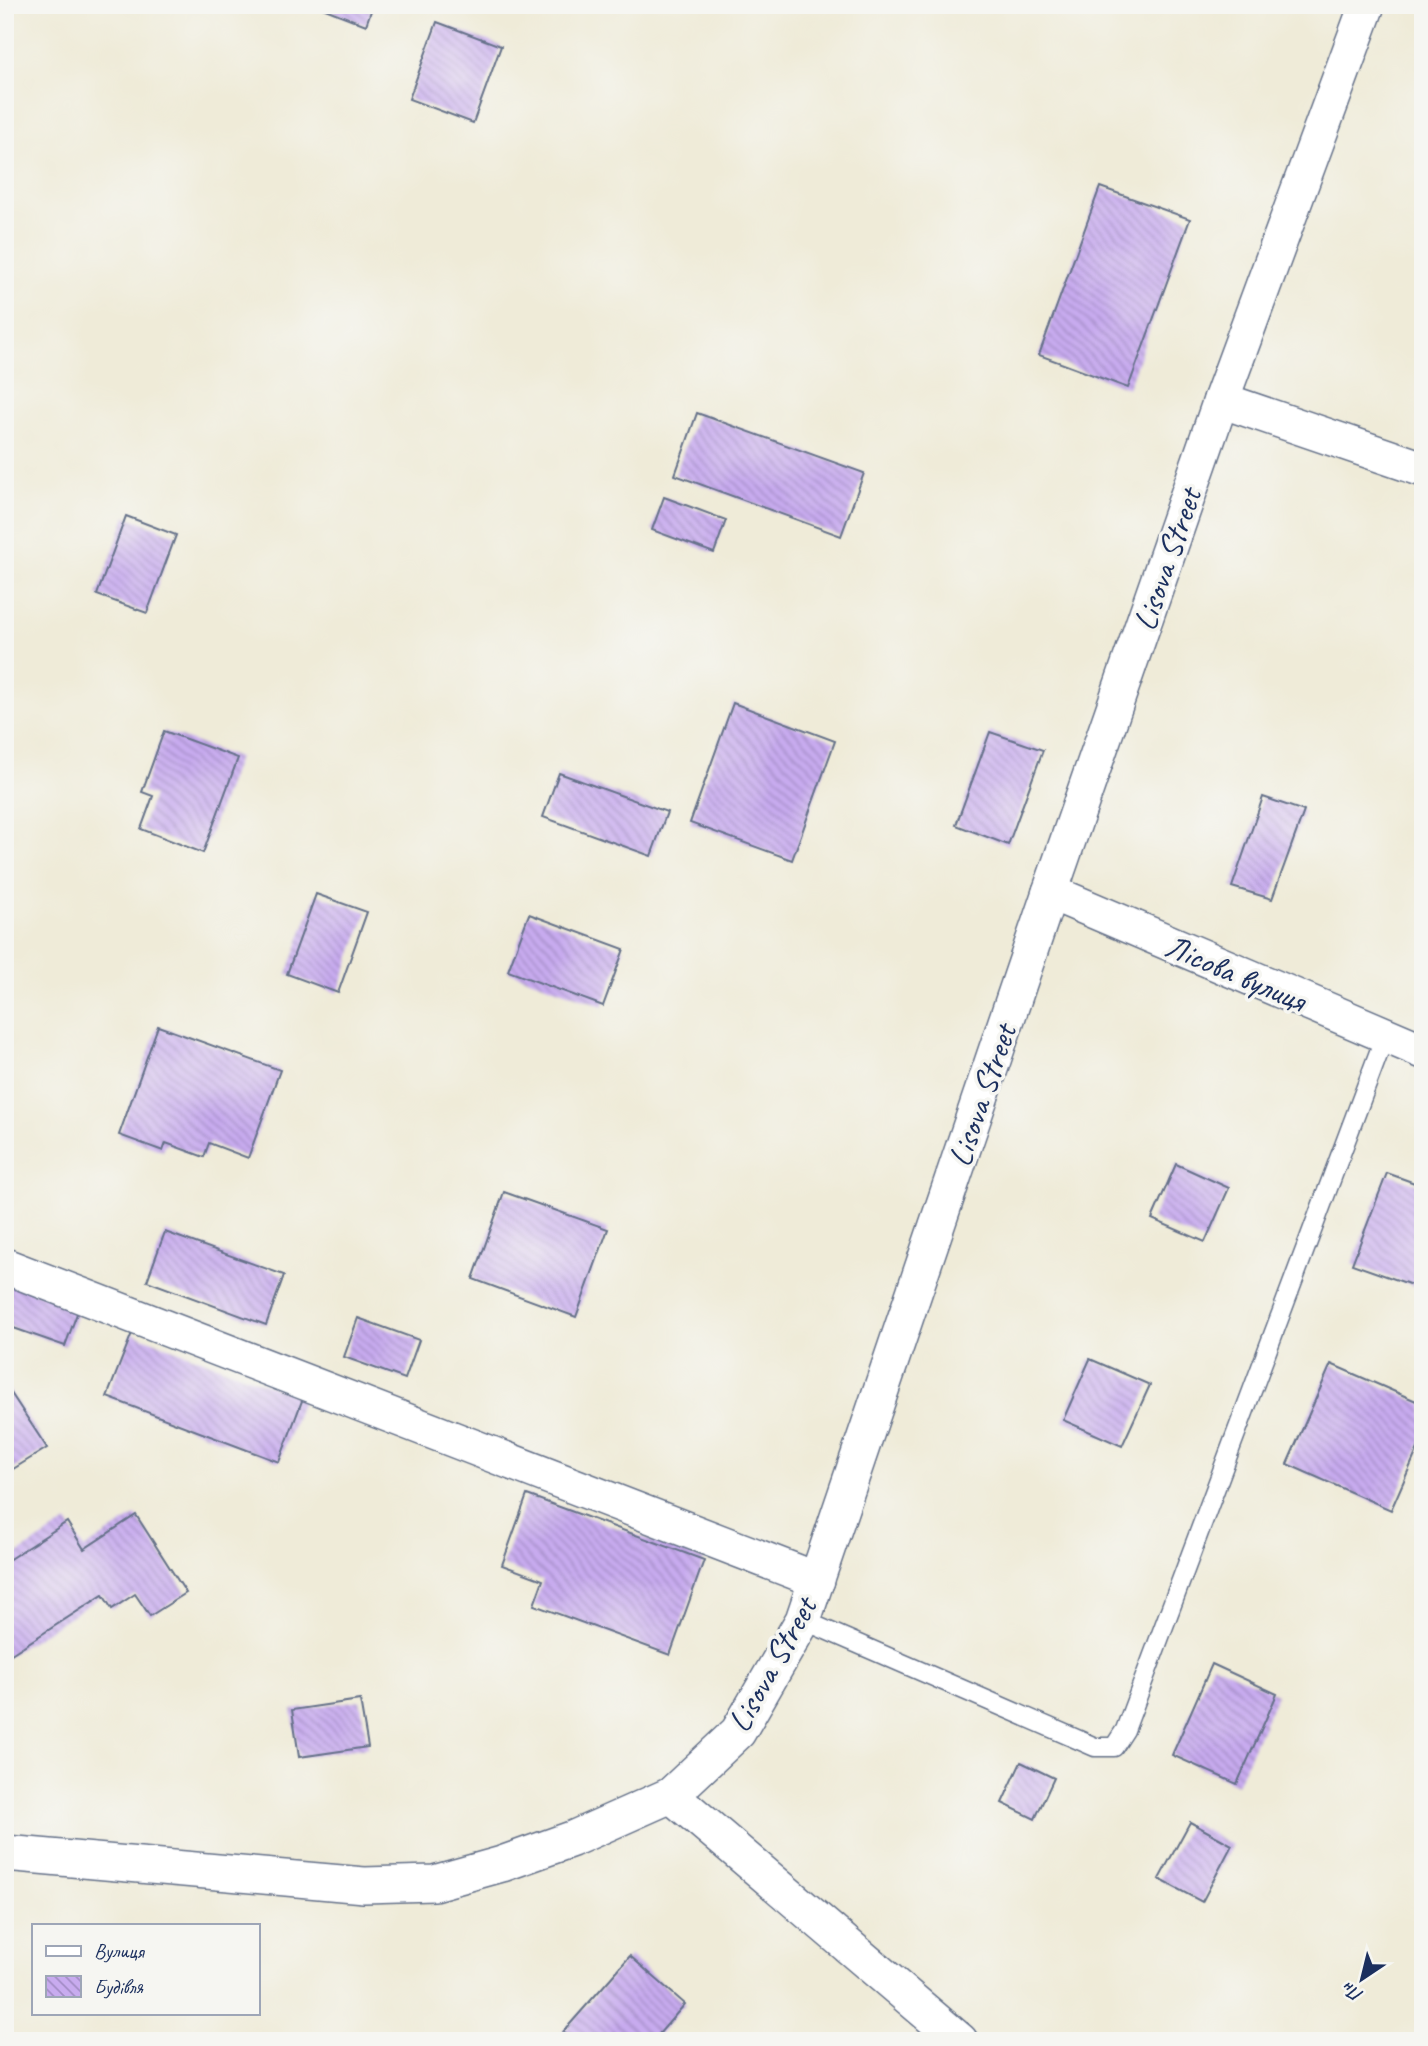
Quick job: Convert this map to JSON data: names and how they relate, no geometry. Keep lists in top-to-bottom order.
{
  "streets": {
    "street": ["Lisova Street", "Лісова вулиця"]
  },
  "crossings": [
    ["Lisova Street", "Лісова вулиця"]
  ],
  "legend": ["Вулиця", "Будівля"],
  "north": "bottom left"
}
